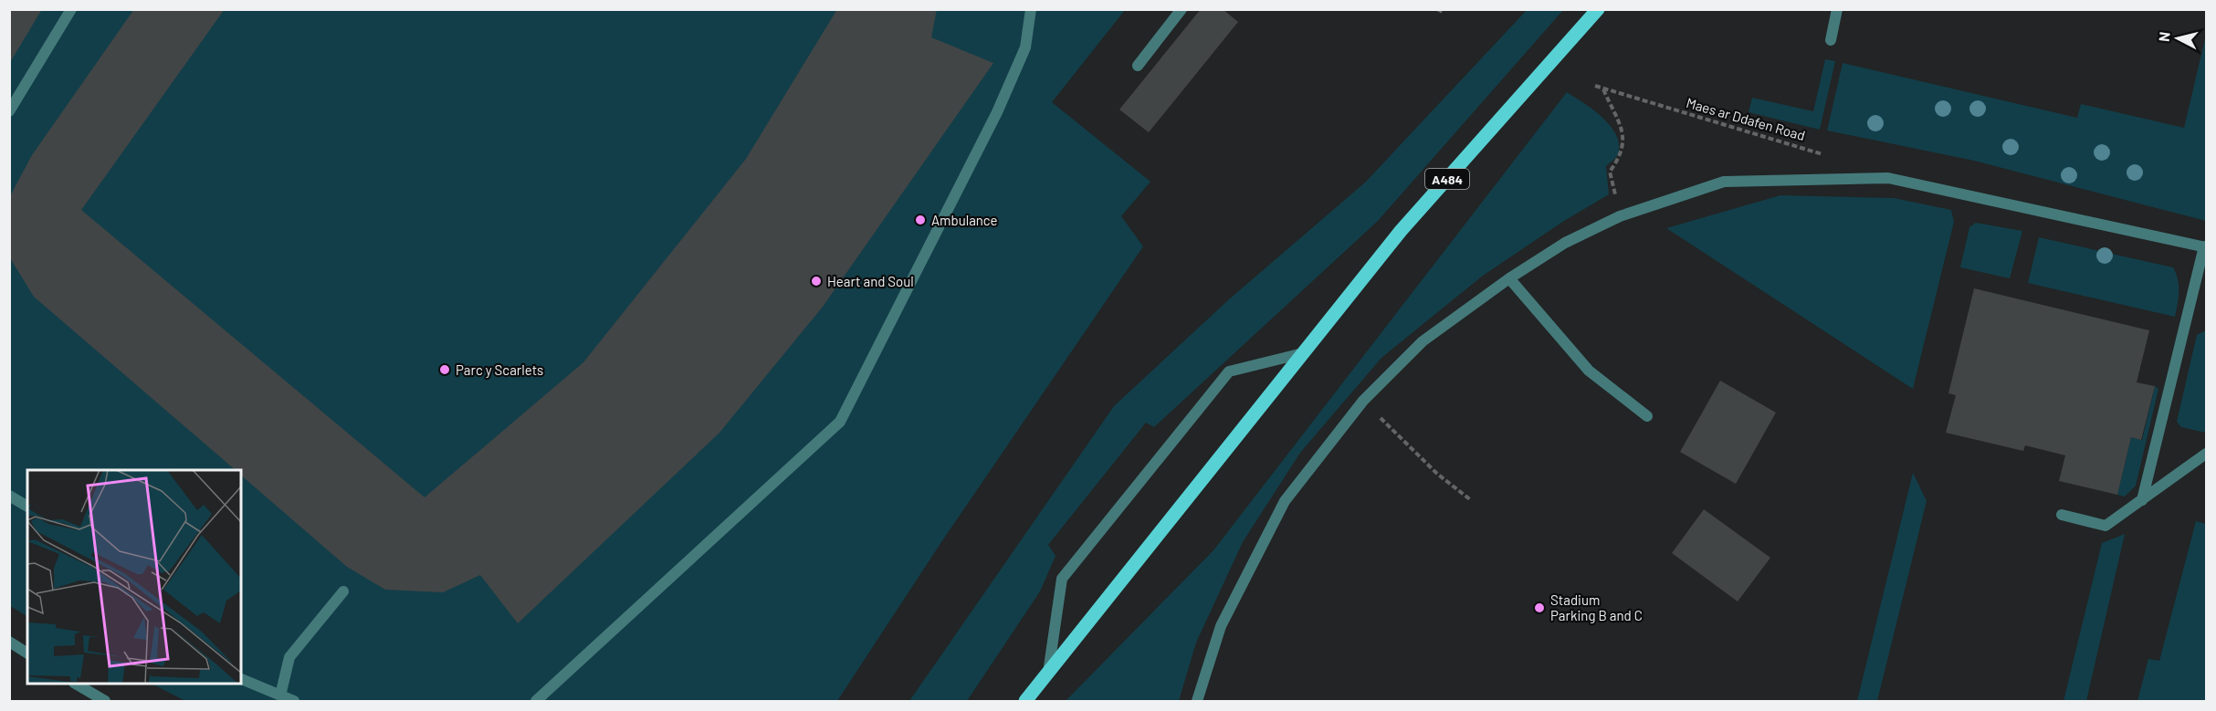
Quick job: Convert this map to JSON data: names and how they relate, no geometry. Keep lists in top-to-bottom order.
{
  "streets": {
    "main road": ["A484"],
    "path": ["Maes ar Ddafen Road"]
  },
  "places": [
    "Ambulance",
    "Heart and Soul",
    "Parc y Scarlets",
    "Stadium Parking B and C"
  ],
  "north": "left"
}
